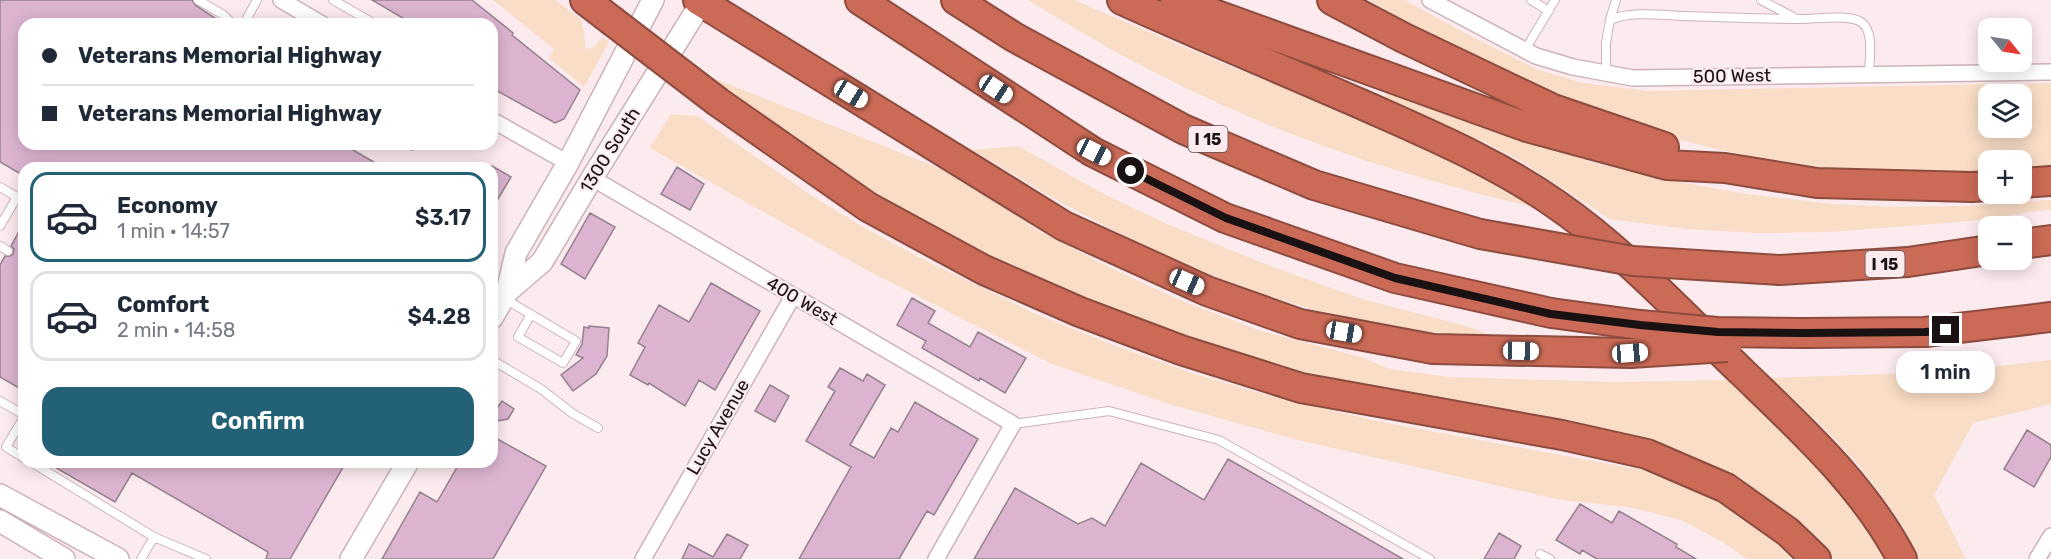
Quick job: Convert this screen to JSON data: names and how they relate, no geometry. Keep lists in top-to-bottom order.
{
  "streets": {
    "highway": ["I 15"],
    "main road": ["1300 South"],
    "street": ["500 West", "400 West", "Lucy Avenue"]
  },
  "crossings": [
    ["1300 South", "400 West"],
    ["400 West", "Lucy Avenue"]
  ],
  "north": "bottom right",
  "page": {
    "map_buttons": ["+", "−"],
    "banner": ["Veterans Memorial Highway", "Veterans Memorial Highway"],
    "list": [
      {
        "name": "Economy",
        "note": "1 min · 14:57",
        "value": "$3.17"
      },
      {
        "name": "Comfort",
        "note": "2 min · 14:58",
        "value": "$4.28"
      }
    ],
    "bubble": "1 min",
    "buttons": "Confirm"
  }
}
